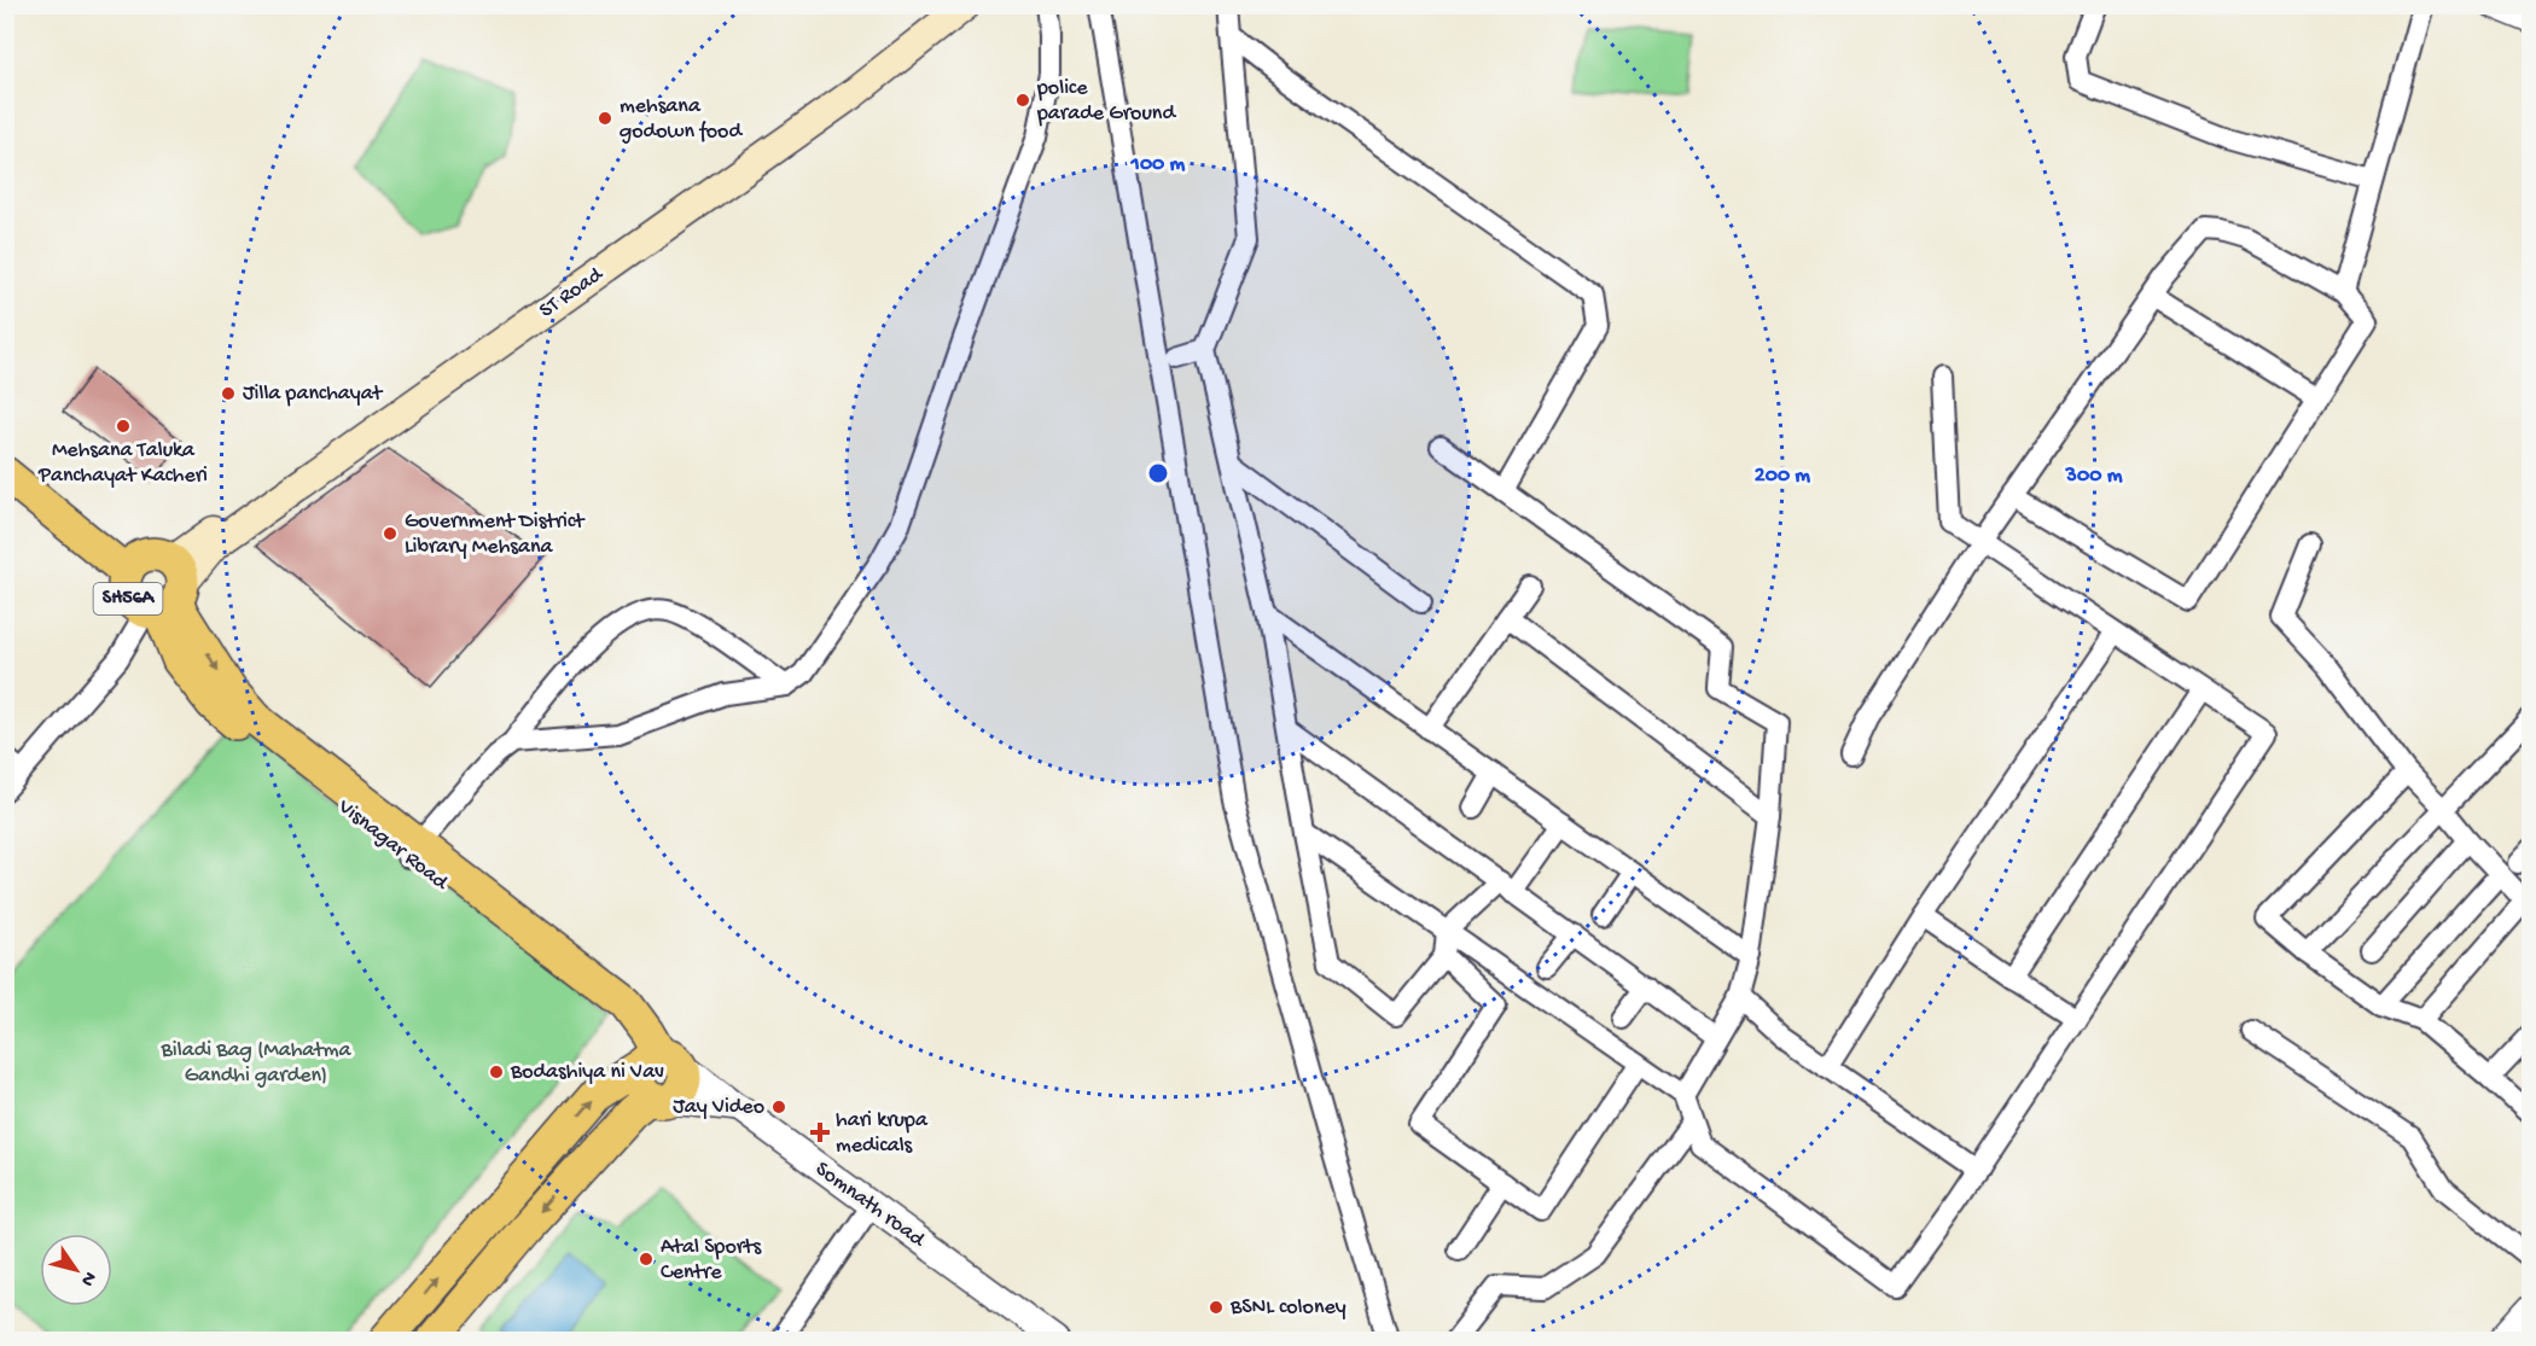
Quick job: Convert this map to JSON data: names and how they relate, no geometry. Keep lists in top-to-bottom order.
{
  "streets": {
    "main road": ["ST Road", "SH56A", "Visnagar Road"],
    "street": ["Somnath road"]
  },
  "crossings": [
    ["ST Road", "SH56A"],
    ["ST Road", "Visnagar Road"],
    ["SH56A", "Visnagar Road"],
    ["Visnagar Road", "Somnath road"]
  ],
  "parks": ["Biladi Bag (Mahatma Gandhi garden)"],
  "places": {
    "other": [
      "police parade Ground",
      "mehsana godown food",
      "Jilla panchayat",
      "Mehsana Taluka Panchayat Kacheri",
      "Government District Library Mehsana",
      "Bodashiya ni Vav",
      "Jay Video",
      "Atal Sports Centre",
      "BSNL coloney"
    ],
    "health": ["hari krupa medicals"]
  },
  "north": "bottom right",
  "rings": ["100 m", "200 m", "300 m"]
}
